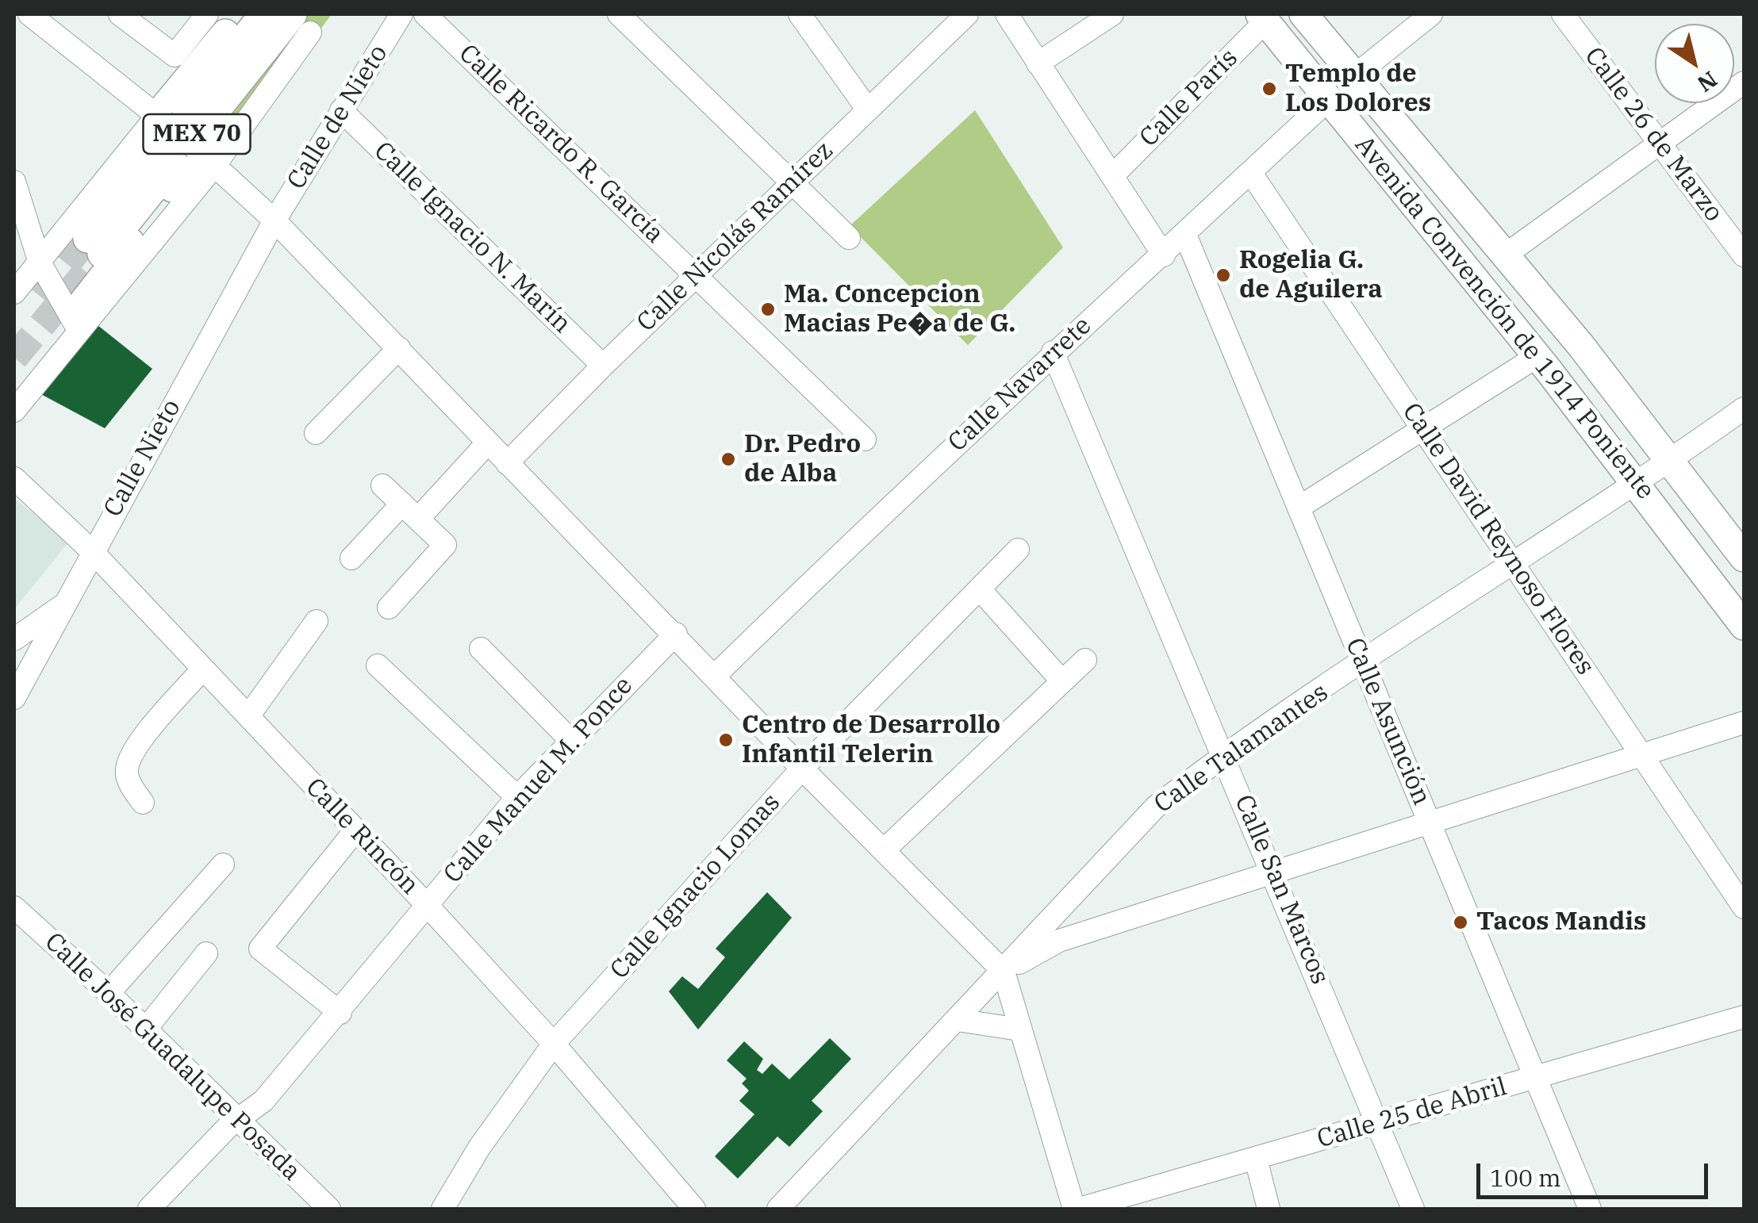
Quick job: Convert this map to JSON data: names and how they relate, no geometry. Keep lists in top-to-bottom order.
{
  "streets": {
    "main road": ["MEX 70", "Avenida Convención de 1914 Poniente"],
    "street": [
      "Calle París",
      "Calle de Nieto",
      "Calle 26 de Marzo",
      "Calle Ricardo R. García",
      "Calle Nicolás Ramírez",
      "Calle Ignacio N. Marín",
      "Calle Navarrete",
      "Calle Nieto",
      "Calle David Reynoso Flores",
      "Calle Asunción",
      "Calle Talamantes",
      "Calle Manuel M. Ponce",
      "Calle Rincón",
      "Calle Ignacio Lomas",
      "Calle San Marcos",
      "Calle José Guadalupe Posada",
      "Calle 25 de Abril"
    ]
  },
  "crossings": [
    ["Calle París", "Avenida Convención de 1914 Poniente"],
    ["Calle de Nieto", "Calle Ignacio N. Marín"],
    ["Calle de Nieto", "Calle Nieto"],
    ["Calle Ricardo R. García", "Calle Nicolás Ramírez"],
    ["Calle Nicolás Ramírez", "Calle Ignacio N. Marín"],
    ["Avenida Convención de 1914 Poniente", "Calle Navarrete"],
    ["Avenida Convención de 1914 Poniente", "Calle Talamantes"],
    ["Calle Navarrete", "Calle David Reynoso Flores"],
    ["Calle Navarrete", "Calle Asunción"],
    ["Calle Navarrete", "Calle San Marcos"],
    ["Calle Nieto", "Calle Rincón"],
    ["Calle David Reynoso Flores", "Calle Talamantes"],
    ["Calle Asunción", "Calle Talamantes"],
    ["Calle Asunción", "Calle 25 de Abril"],
    ["Calle Talamantes", "Calle San Marcos"],
    ["Calle Manuel M. Ponce", "Calle Rincón"],
    ["Calle Manuel M. Ponce", "Calle José Guadalupe Posada"],
    ["Calle Rincón", "Calle Ignacio Lomas"],
    ["Calle San Marcos", "Calle 25 de Abril"]
  ],
  "places": [
    "Templo de Los Dolores",
    "Rogelia G. de Aguilera",
    "Ma. Concepcion Macias Pe�a de G.",
    "Dr. Pedro de Alba",
    "Centro de Desarrollo Infantil Telerin",
    "Tacos Mandis"
  ],
  "scale_bar": "100 m",
  "north": "bottom right"
}
